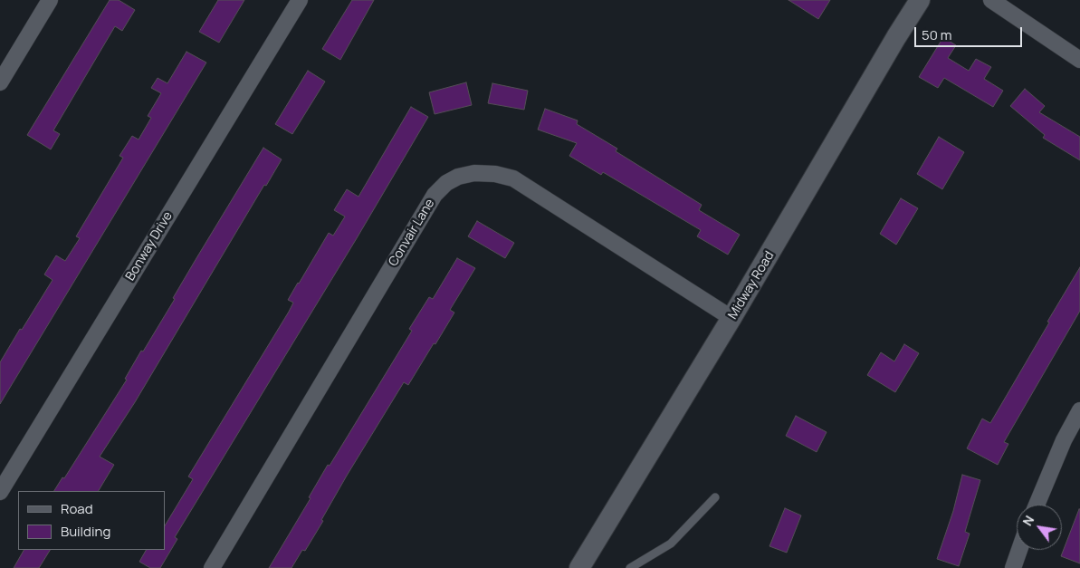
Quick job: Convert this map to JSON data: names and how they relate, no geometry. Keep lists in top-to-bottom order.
{
  "streets": {
    "street": ["Convair Lane", "Bonway Drive", "Midway Road"]
  },
  "crossings": [
    ["Convair Lane", "Midway Road"]
  ],
  "legend": ["Road", "Building"],
  "scale_bar": "50 m",
  "north": "top left"
}
